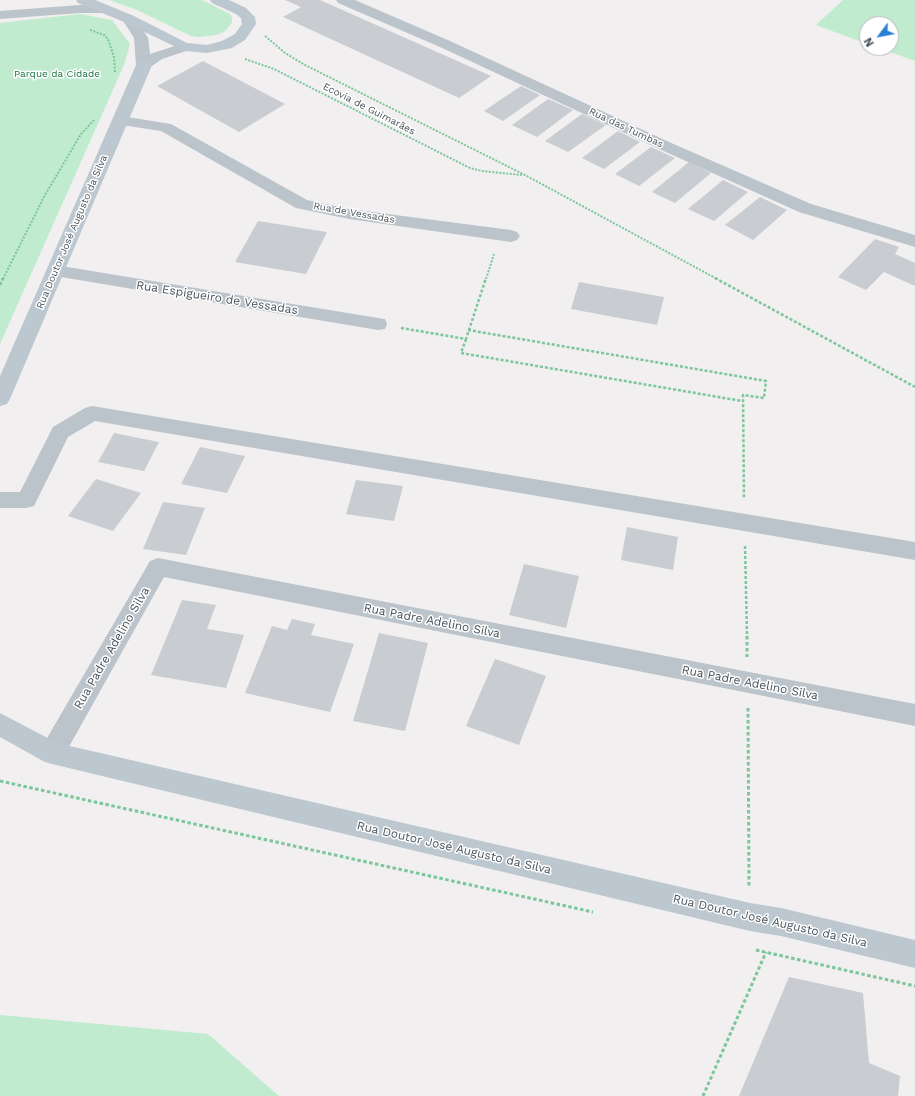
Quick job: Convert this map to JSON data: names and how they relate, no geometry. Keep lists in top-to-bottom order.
{
  "streets": {
    "street": [
      "Rua das Tumbas",
      "Rua de Vessadas",
      "Rua Doutor José Augusto da Silva",
      "Rua Espigueiro de Vessadas",
      "Rua Padre Adelino Silva"
    ],
    "path": ["Ecovia de Guimarães"]
  },
  "crossings": [
    ["Rua de Vessadas", "Rua Doutor José Augusto da Silva"],
    ["Rua Doutor José Augusto da Silva", "Rua Espigueiro de Vessadas"],
    ["Rua Doutor José Augusto da Silva", "Rua Padre Adelino Silva"]
  ],
  "parks": ["Parque da Cidade"],
  "north": "bottom left"
}
